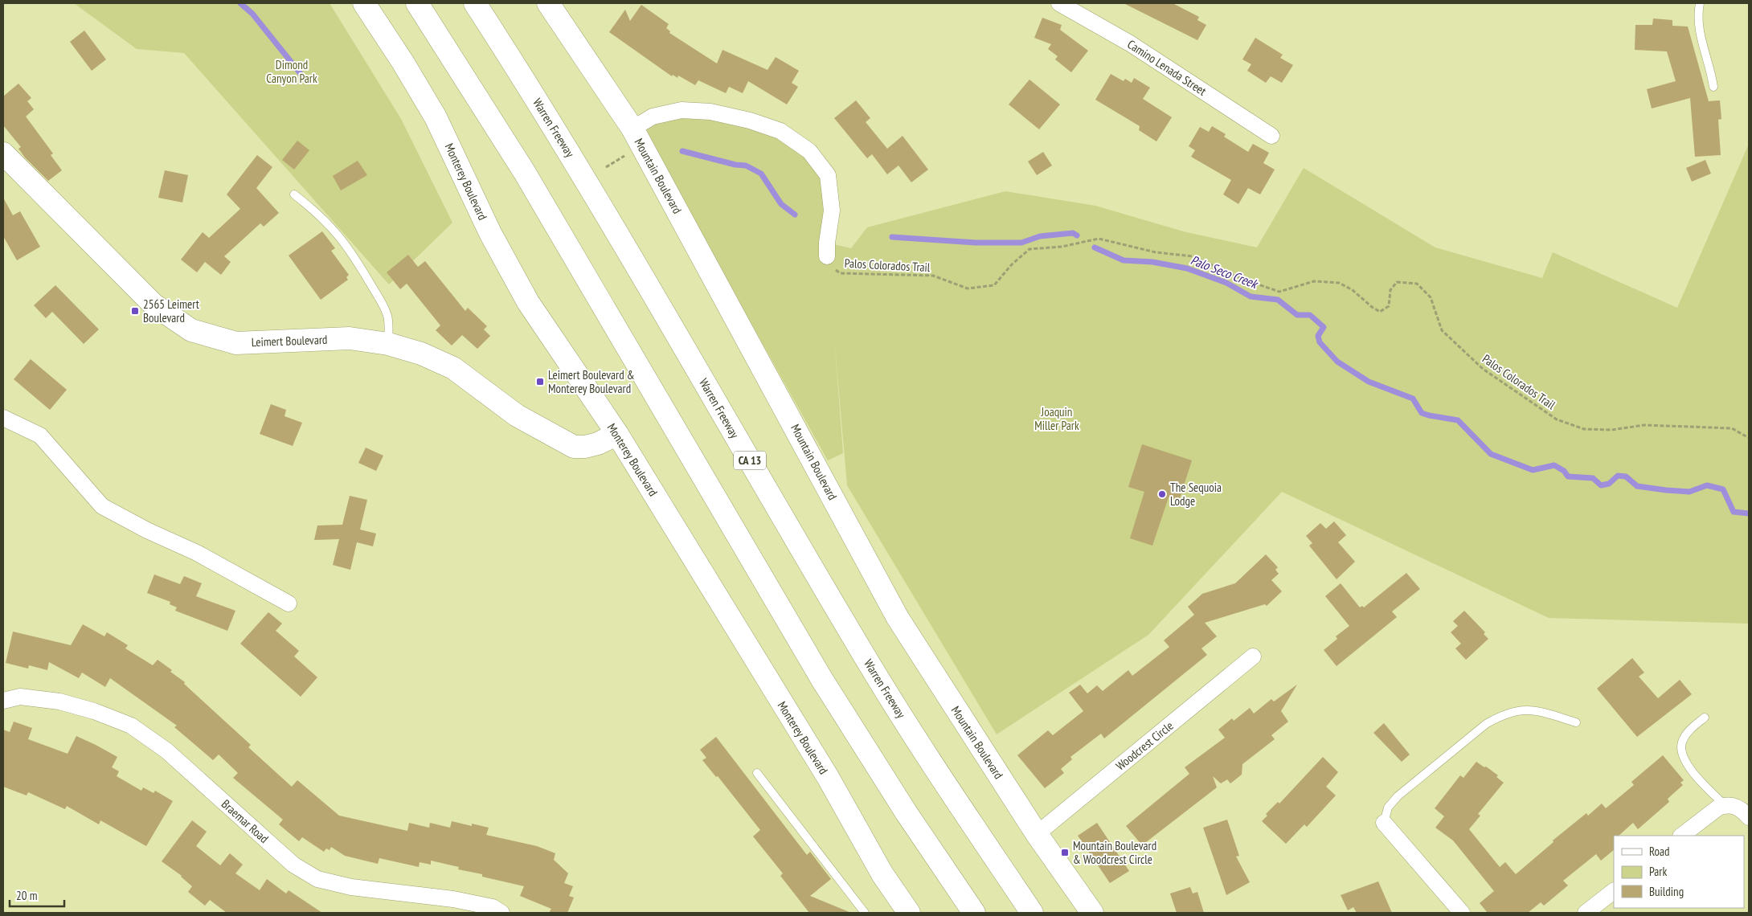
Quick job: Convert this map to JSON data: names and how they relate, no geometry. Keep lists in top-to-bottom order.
{
  "streets": {
    "main road": [
      "Warren Freeway",
      "Mountain Boulevard",
      "Monterey Boulevard",
      "Leimert Boulevard",
      "CA 13"
    ],
    "street": ["Camino Lenada Street", "Woodcrest Circle", "Braemar Road"],
    "path": ["Palos Colorados Trail"]
  },
  "crossings": [
    ["Mountain Boulevard", "Woodcrest Circle"],
    ["Monterey Boulevard", "Leimert Boulevard"]
  ],
  "water": ["Palo Seco Creek"],
  "parks": ["Dimond Canyon Park", "Joaquin Miller Park"],
  "places": {
    "transit": ["2565 Leimert Boulevard", "Leimert Boulevard & Monterey Boulevard", "Mountain Boulevard & Woodcrest Circle"],
    "other": ["The Sequoia Lodge"]
  },
  "legend": ["Road", "Park", "Building"],
  "scale_bar": "20 m"
}
